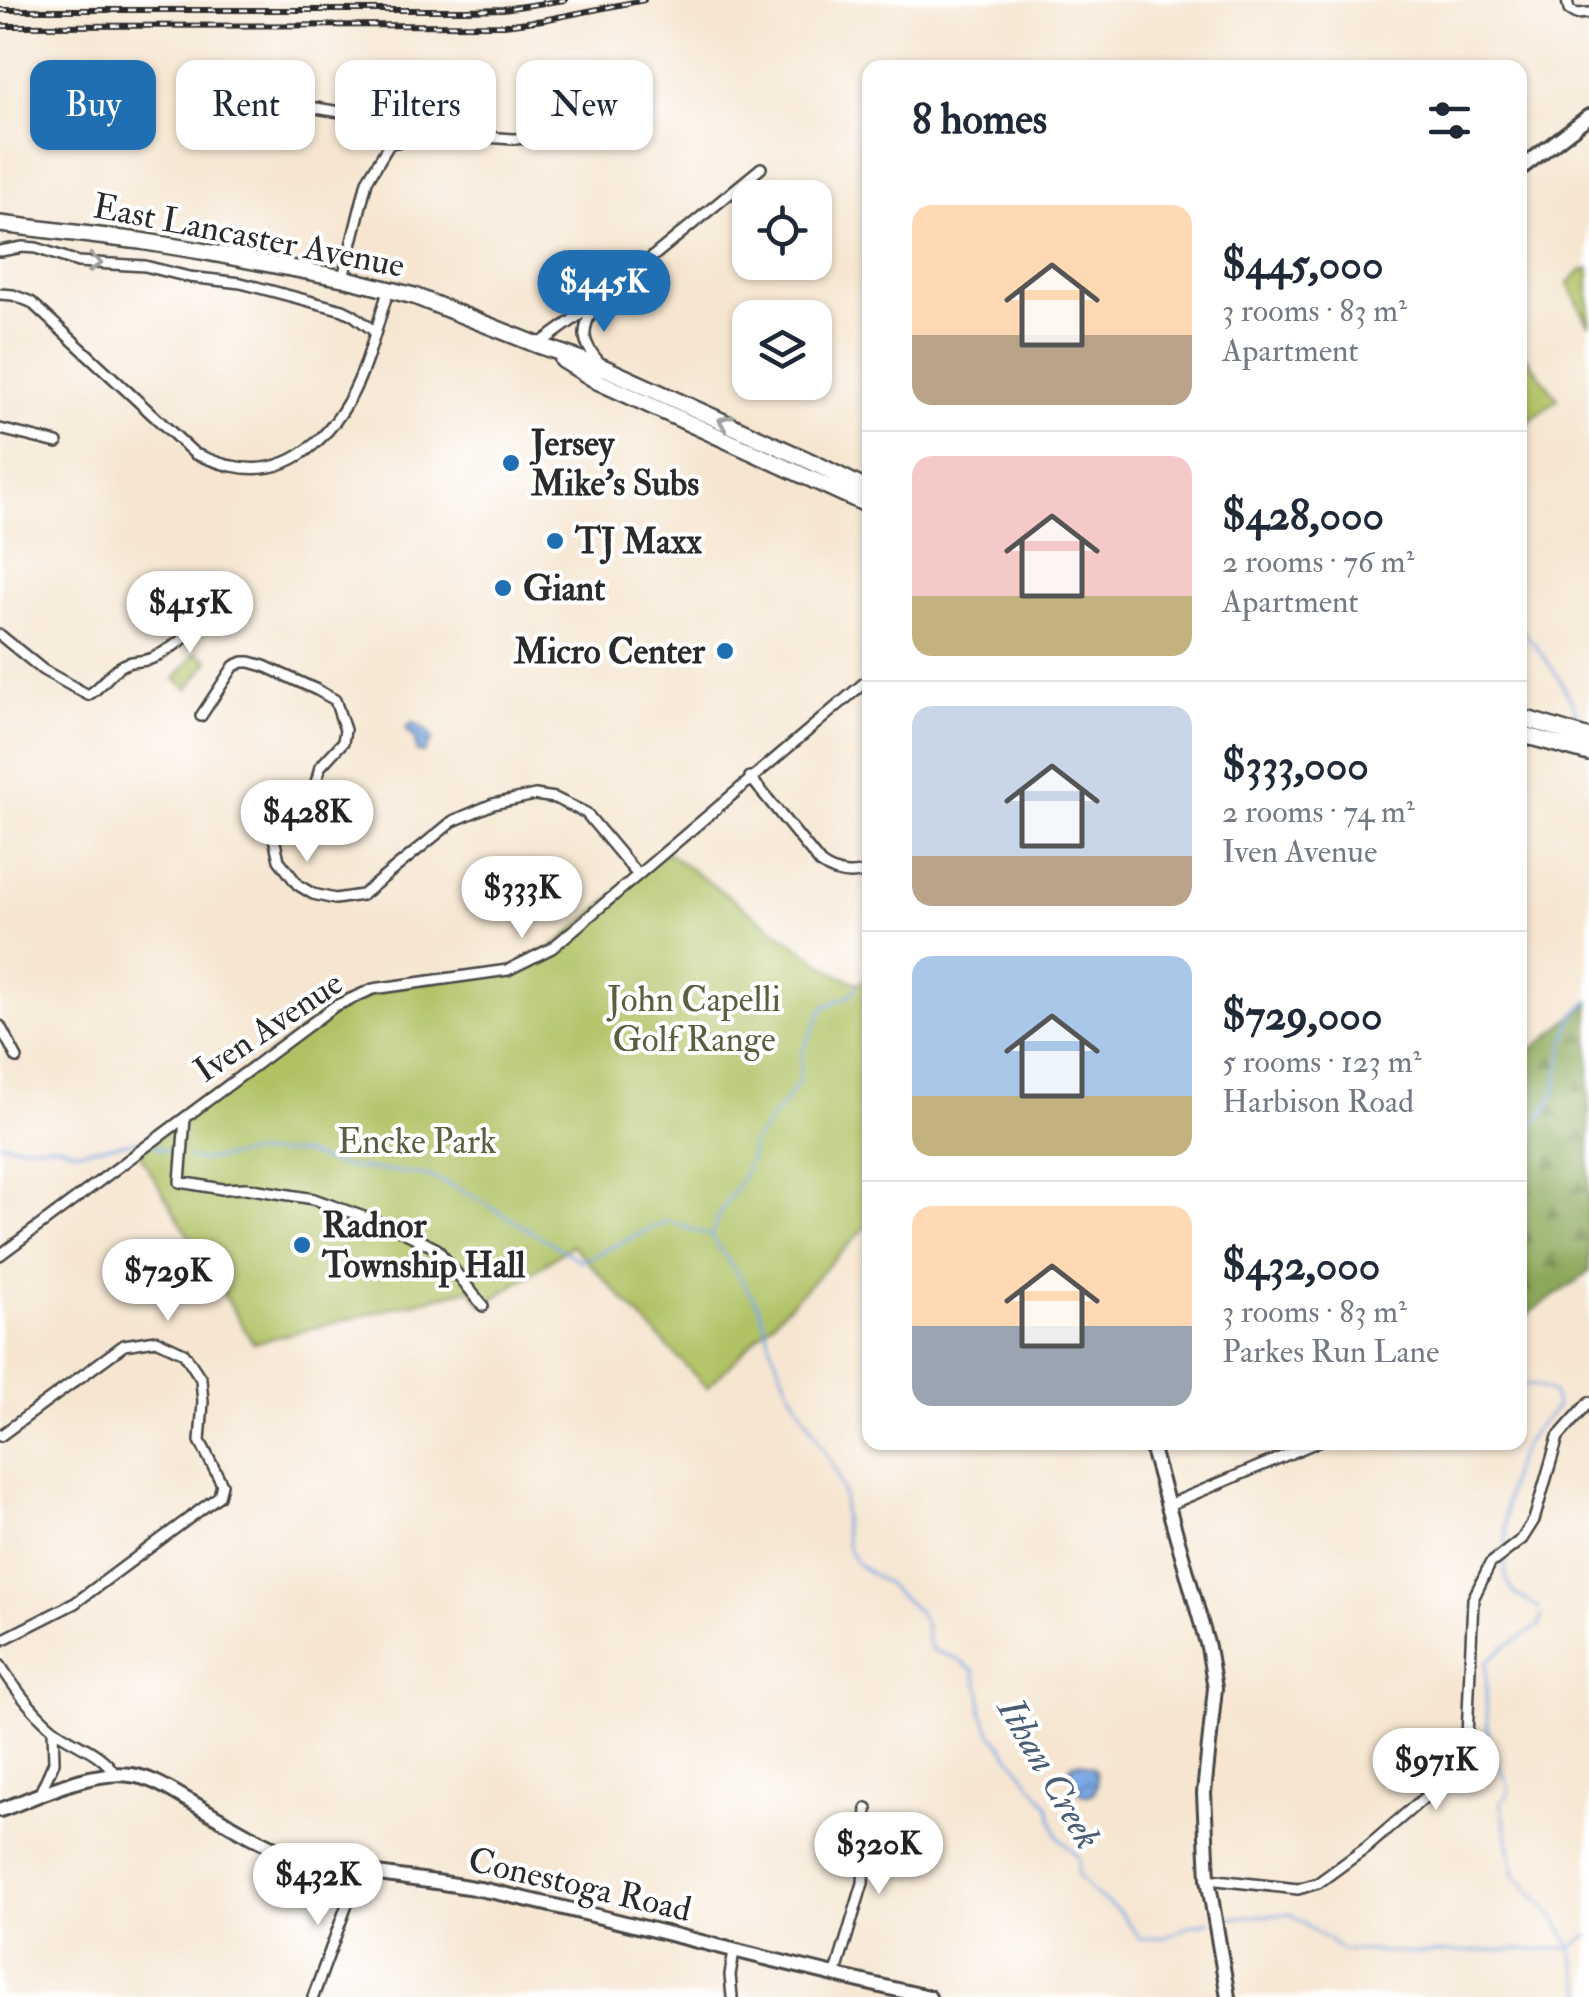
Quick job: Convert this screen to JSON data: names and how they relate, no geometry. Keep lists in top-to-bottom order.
{
  "streets": {
    "highway": ["East Lancaster Avenue"],
    "main road": ["Conestoga Road"],
    "street": ["Iven Avenue"]
  },
  "water": ["Ithan Creek"],
  "parks": ["John Capelli Golf Range", "Encke Park"],
  "places": [
    "Jersey Mike's Subs",
    "TJ Maxx",
    "Giant",
    "Micro Center",
    "Radnor Township Hall"
  ],
  "page": {
    "chip": [
      "Buy",
      "Rent",
      "Filters",
      "New"
    ],
    "heading": "8 homes",
    "list": [
      {
        "name": "$445,000",
        "note": "3 rooms · 83 m² · Apartment"
      },
      {
        "name": "$428,000",
        "note": "2 rooms · 76 m² · Apartment"
      },
      {
        "name": "$333,000",
        "note": "2 rooms · 74 m² · Iven Avenue"
      },
      {
        "name": "$729,000",
        "note": "5 rooms · 123 m² · Harbison Road"
      },
      {
        "name": "$432,000",
        "note": "3 rooms · 83 m² · Parkes Run Lane"
      }
    ],
    "price": [
      "$445K",
      "$415K",
      "$428K",
      "$333K",
      "$729K",
      "$971K",
      "$320K",
      "$432K"
    ]
  }
}
